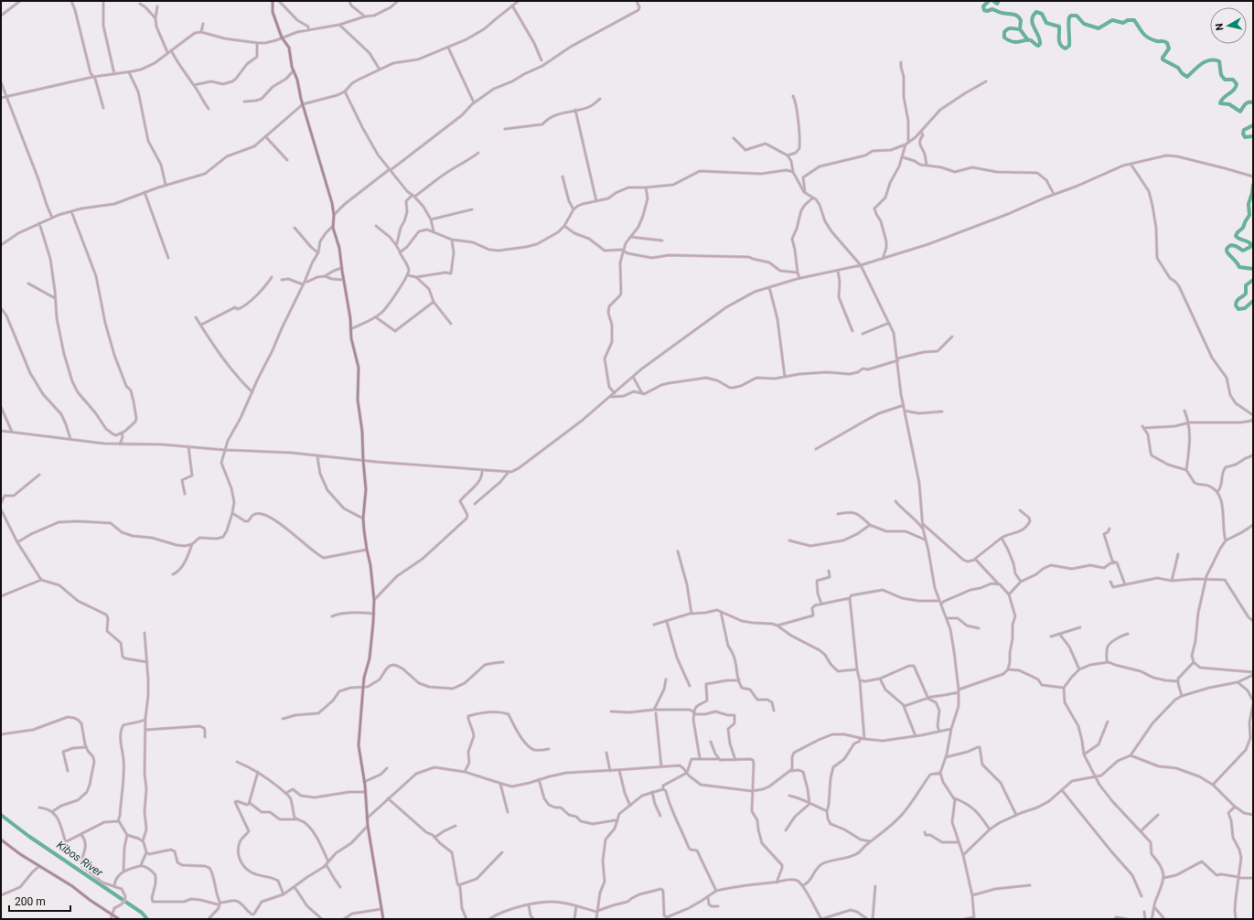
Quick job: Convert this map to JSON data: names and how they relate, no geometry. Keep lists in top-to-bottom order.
{
  "water": ["Kibos River"],
  "scale_bar": "200 m",
  "north": "left"
}
